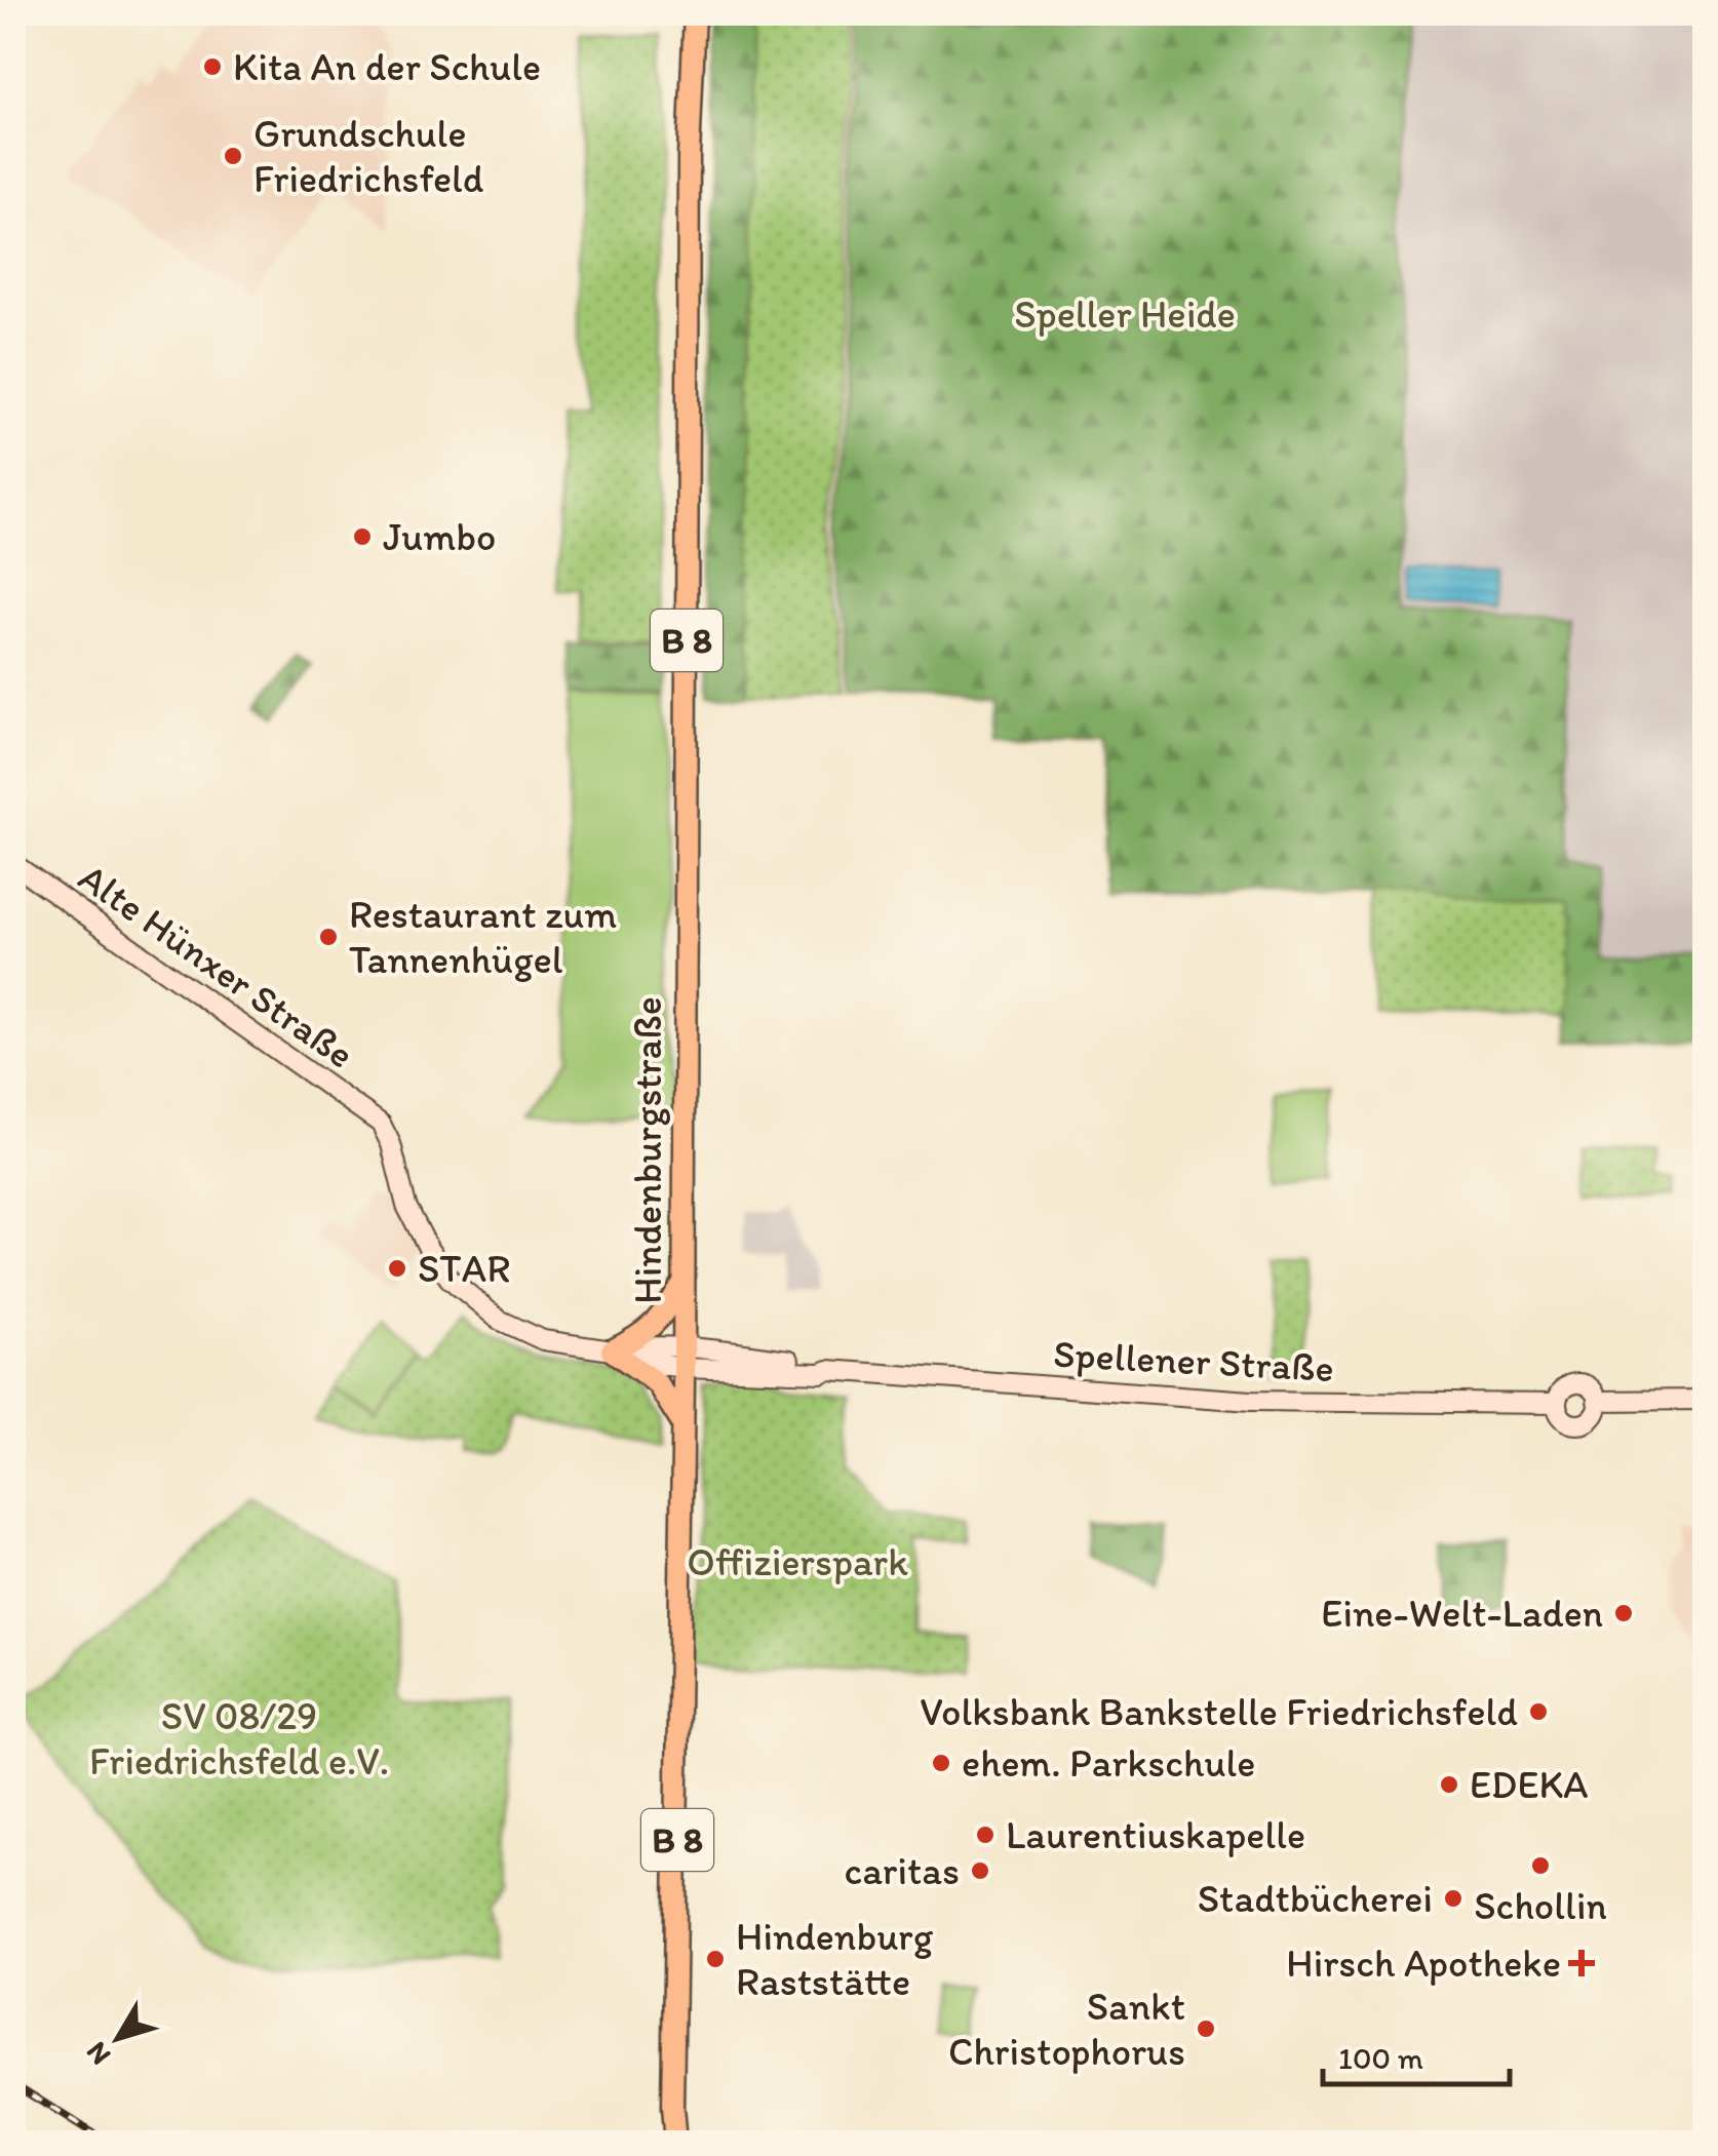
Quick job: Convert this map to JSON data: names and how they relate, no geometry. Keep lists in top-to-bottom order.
{
  "streets": {
    "main road": ["B 8", "Hindenburgstraße"],
    "street": ["Alte Hünxer Straße", "Spellener Straße"]
  },
  "crossings": [
    ["Alte Hünxer Straße", "Spellener Straße"],
    ["Hindenburgstraße", "Spellener Straße"]
  ],
  "parks": ["Speller Heide", "Offizierspark", "SV 08/29 Friedrichsfeld e.V."],
  "places": {
    "other": [
      "Kita An der Schule",
      "Grundschule Friedrichsfeld",
      "Jumbo",
      "Restaurant zum Tannenhügel",
      "STAR",
      "Eine-Welt-Laden",
      "Volksbank Bankstelle Friedrichsfeld",
      "ehem. Parkschule",
      "EDEKA",
      "Laurentiuskapelle",
      "Schollin",
      "caritas",
      "Stadtbücherei",
      "Hindenburg Raststätte",
      "Sankt Christophorus"
    ],
    "health": ["Hirsch Apotheke"]
  },
  "scale_bar": "100 m",
  "north": "bottom left"
}
